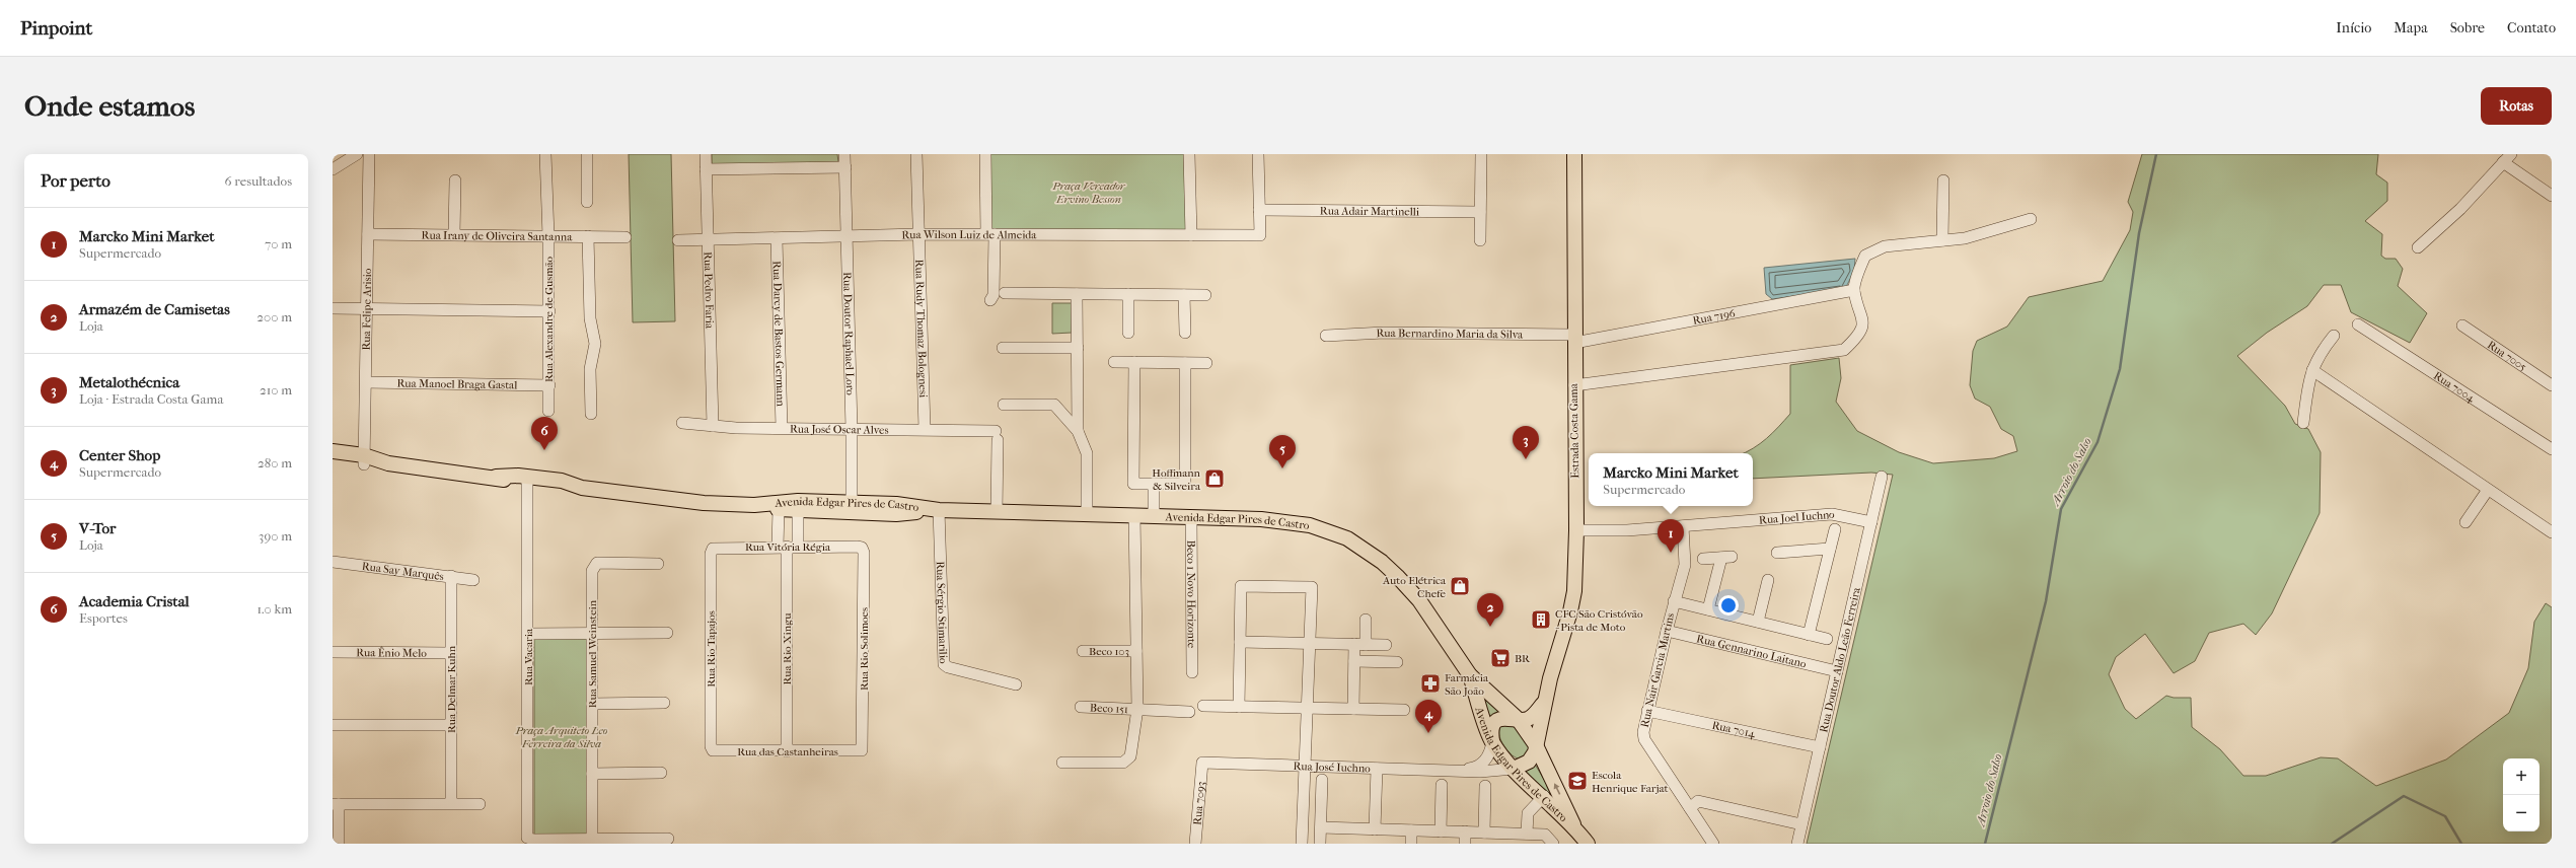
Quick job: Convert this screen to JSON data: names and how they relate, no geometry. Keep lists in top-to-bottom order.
{
  "streets": {
    "main road": ["Estrada Costa Gama", "Avenida Edgar Pires de Castro"],
    "street": [
      "Rua Adair Martinelli",
      "Rua Irany de Oliveira Santanna",
      "Rua Wilson Luiz de Almeida",
      "Rua Pedro Faria",
      "Rua Felipe Arisio",
      "Rua 7196",
      "Rua Alexandre de Gusmão",
      "Rua Rudy Thomaz Bolognesi",
      "Rua Darcy de Bastos Germann",
      "Rua Doutor Raphael Loro",
      "Rua Bernardino Maria da Silva",
      "Rua 7005",
      "Rua Manoel Braga Gastal",
      "Rua 7004",
      "Rua José Oscar Alves",
      "Rua Joel Iuchno",
      "Rua Vitória Régia",
      "Rua Say Marquês",
      "Beco 1 Novo Horizonte",
      "Rua Sérgio Stimarilio",
      "Rua Rio Tapajos",
      "Rua Rio Xingu",
      "Rua Rio Solimoes",
      "Beco 103",
      "Rua Gennarino Laitano",
      "Rua Ênio Melo",
      "Rua Samuel Weinstein",
      "Rua Vacaria",
      "Rua Doutor Aldo Leão Ferreira",
      "Rua Nair Garcia Martins",
      "Rua Delmar Kuhn",
      "Beco 151",
      "Rua 7014",
      "Rua das Castanheiras",
      "Rua José Iuchno",
      "Rua 7093"
    ]
  },
  "crossings": [
    ["Rua Adair Martinelli", "Rua Wilson Luiz de Almeida"],
    ["Rua Irany de Oliveira Santanna", "Rua Felipe Arisio"],
    ["Rua Irany de Oliveira Santanna", "Rua Alexandre de Gusmão"],
    ["Rua Wilson Luiz de Almeida", "Rua Pedro Faria"],
    ["Rua Wilson Luiz de Almeida", "Rua Rudy Thomaz Bolognesi"],
    ["Rua Wilson Luiz de Almeida", "Rua Darcy de Bastos Germann"],
    ["Rua Wilson Luiz de Almeida", "Rua Doutor Raphael Loro"],
    ["Rua Pedro Faria", "Rua José Oscar Alves"],
    ["Rua Felipe Arisio", "Rua Manoel Braga Gastal"],
    ["Rua Felipe Arisio", "Avenida Edgar Pires de Castro"],
    ["Rua 7196", "Rua Bernardino Maria da Silva"],
    ["Rua 7196", "Estrada Costa Gama"],
    ["Rua Alexandre de Gusmão", "Rua Manoel Braga Gastal"],
    ["Rua Rudy Thomaz Bolognesi", "Rua José Oscar Alves"],
    ["Rua Darcy de Bastos Germann", "Rua José Oscar Alves"],
    ["Rua Doutor Raphael Loro", "Rua José Oscar Alves"],
    ["Rua Doutor Raphael Loro", "Avenida Edgar Pires de Castro"],
    ["Rua Bernardino Maria da Silva", "Estrada Costa Gama"],
    ["Rua José Oscar Alves", "Avenida Edgar Pires de Castro"],
    ["Estrada Costa Gama", "Avenida Edgar Pires de Castro"],
    ["Estrada Costa Gama", "Rua Joel Iuchno"],
    ["Estrada Costa Gama", "Rua José Iuchno"],
    ["Avenida Edgar Pires de Castro", "Beco 1 Novo Horizonte"],
    ["Avenida Edgar Pires de Castro", "Rua Sérgio Stimarilio"],
    ["Avenida Edgar Pires de Castro", "Rua Vacaria"],
    ["Avenida Edgar Pires de Castro", "Rua José Iuchno"],
    ["Rua Joel Iuchno", "Rua Doutor Aldo Leão Ferreira"],
    ["Rua Joel Iuchno", "Rua Nair Garcia Martins"],
    ["Rua Vitória Régia", "Rua Rio Tapajos"],
    ["Rua Vitória Régia", "Rua Rio Xingu"],
    ["Rua Vitória Régia", "Rua Rio Solimoes"],
    ["Rua Say Marquês", "Rua Delmar Kuhn"],
    ["Rua Rio Tapajos", "Rua das Castanheiras"],
    ["Rua Rio Xingu", "Rua das Castanheiras"],
    ["Rua Rio Solimoes", "Rua das Castanheiras"],
    ["Rua Gennarino Laitano", "Rua Doutor Aldo Leão Ferreira"],
    ["Rua Gennarino Laitano", "Rua Nair Garcia Martins"],
    ["Rua Ênio Melo", "Rua Delmar Kuhn"],
    ["Rua Samuel Weinstein", "Rua Vacaria"],
    ["Rua Doutor Aldo Leão Ferreira", "Rua 7014"],
    ["Rua Nair Garcia Martins", "Rua 7014"],
    ["Rua José Iuchno", "Rua 7093"]
  ],
  "water": ["Arroio do Salso"],
  "parks": ["Praça Vereador Ervino Besson", "Praça Arquiteto Leo Ferreira da Silva"],
  "places": {
    "shop": ["Hoffmann & Silveira", "Auto Elétrica Chefe"],
    "building": ["CFC São Cristóvão - Pista de Moto"],
    "supermarket": ["BR"],
    "pharmacy": ["Farmácia São João"],
    "school or university": ["Escola Henrique Farjat"]
  },
  "page": {
    "header": "Pinpoint",
    "nav": [
      "Início",
      "Mapa",
      "Sobre",
      "Contato"
    ],
    "buttons": "Rotas",
    "title": "Onde estamos",
    "heading": ["Por perto", "6 resultados"],
    "list": [
      {
        "mark": "1",
        "name": "Marcko Mini Market",
        "note": "Supermercado",
        "value": "70 m"
      },
      {
        "mark": "2",
        "name": "Armazém de Camisetas",
        "note": "Loja",
        "value": "200 m"
      },
      {
        "mark": "3",
        "name": "Metalothécnica",
        "note": "Loja · Estrada Costa Gama",
        "value": "210 m"
      },
      {
        "mark": "4",
        "name": "Center Shop",
        "note": "Supermercado",
        "value": "280 m"
      },
      {
        "mark": "5",
        "name": "V-Tor",
        "note": "Loja",
        "value": "390 m"
      },
      {
        "mark": "6",
        "name": "Academia Cristal",
        "note": "Esportes",
        "value": "1.0 km"
      }
    ],
    "pins": [
      "6",
      "3",
      "5",
      "1",
      "2",
      "4"
    ],
    "popup": ["Marcko Mini Market", "Supermercado"],
    "map_buttons": ["+", "−"]
  }
}
